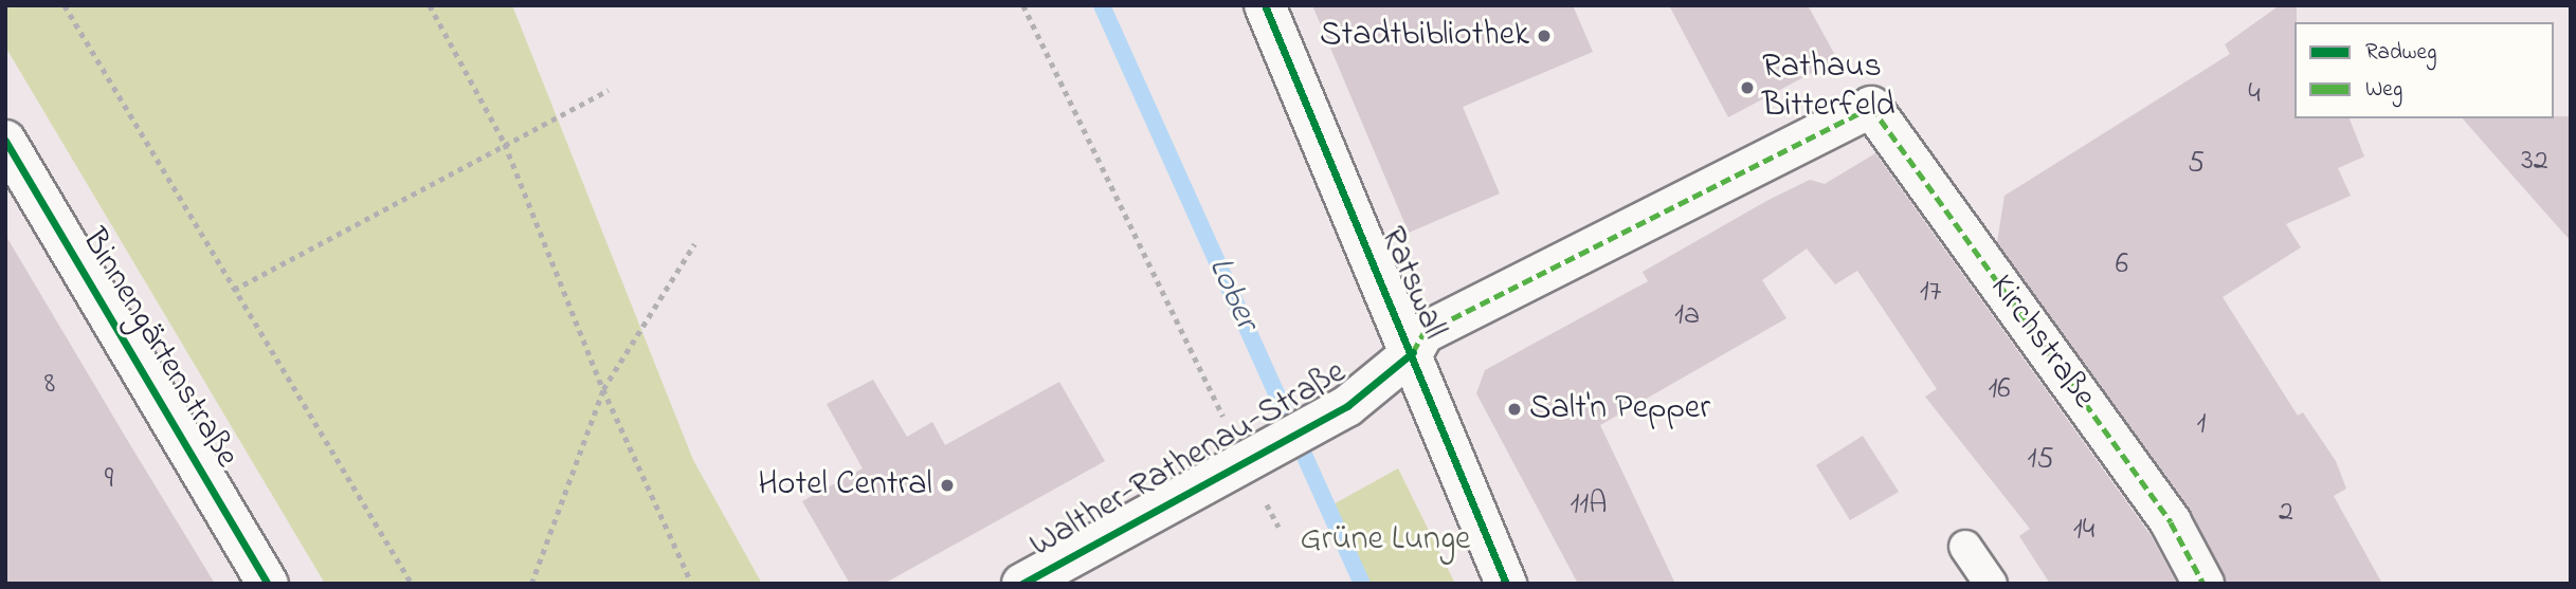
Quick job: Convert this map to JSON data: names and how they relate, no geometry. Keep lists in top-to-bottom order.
{
  "streets": {
    "street": [
      "Ratswall",
      "Kirchstraße",
      "Binnengärtenstraße",
      "Walther-Rathenau-Straße"
    ]
  },
  "crossings": [
    ["Ratswall", "Walther-Rathenau-Straße"],
    ["Kirchstraße", "Walther-Rathenau-Straße"]
  ],
  "water": ["Lober"],
  "parks": ["Grüne Lunge"],
  "places": [
    "Stadtbibliothek",
    "Rathaus Bitterfeld",
    "Salt'n Pepper",
    "Hotel Central"
  ],
  "house_numbers": [
    "4",
    "32",
    "5",
    "6",
    "17",
    "1a",
    "8",
    "16",
    "1",
    "15",
    "9",
    "11A",
    "2",
    "14"
  ],
  "legend": ["Radweg", "Weg"]
}
